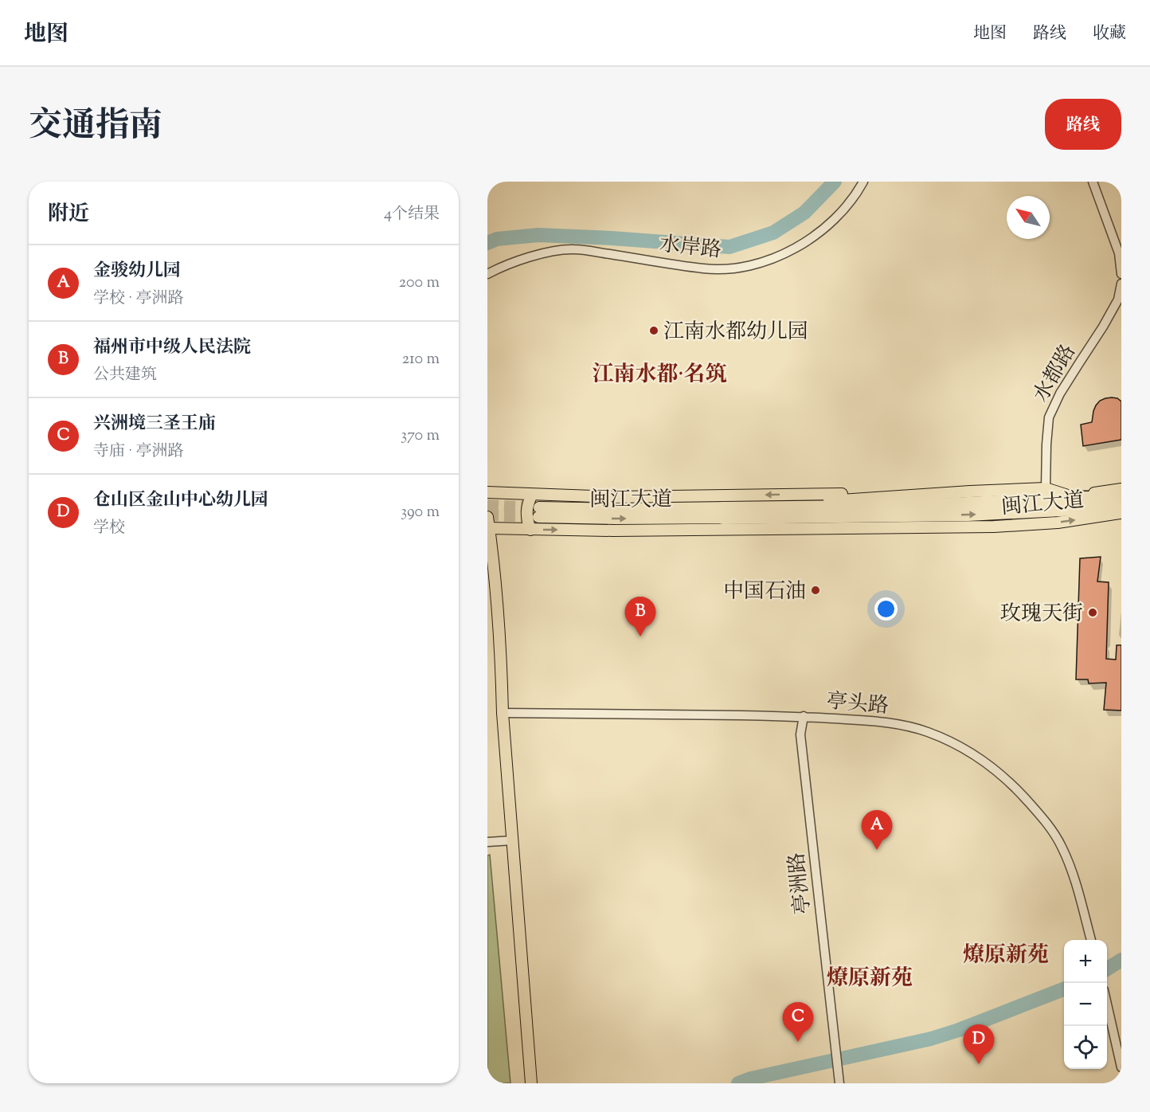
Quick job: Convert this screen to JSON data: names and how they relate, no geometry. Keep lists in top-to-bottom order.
{
  "streets": {
    "main road": ["闽江大道"],
    "street": [
      "水岸路",
      "水都路",
      "亭头路",
      "亭洲路"
    ]
  },
  "crossings": [
    ["水都路", "闽江大道"],
    ["亭头路", "亭洲路"]
  ],
  "districts": ["江南水都·名筑", "燎原新苑", "燎原新苑"],
  "places": ["江南水都幼儿园", "中国石油", "玫瑰天街"],
  "north": "top left",
  "page": {
    "header": "地图",
    "nav": ["地图", "路线", "收藏"],
    "title": "交通指南",
    "buttons": "路线",
    "heading": ["附近", "4个结果"],
    "list": [
      {
        "mark": "A",
        "name": "金骏幼儿园",
        "note": "学校 · 亭洲路",
        "value": "200 m"
      },
      {
        "mark": "B",
        "name": "福州市中级人民法院",
        "note": "公共建筑",
        "value": "210 m"
      },
      {
        "mark": "C",
        "name": "兴洲境三圣王庙",
        "note": "寺庙 · 亭洲路",
        "value": "370 m"
      },
      {
        "mark": "D",
        "name": "仓山区金山中心幼儿园",
        "note": "学校",
        "value": "390 m"
      }
    ],
    "pins": [
      "B",
      "A",
      "C",
      "D"
    ],
    "map_buttons": ["+", "−"]
  }
}
